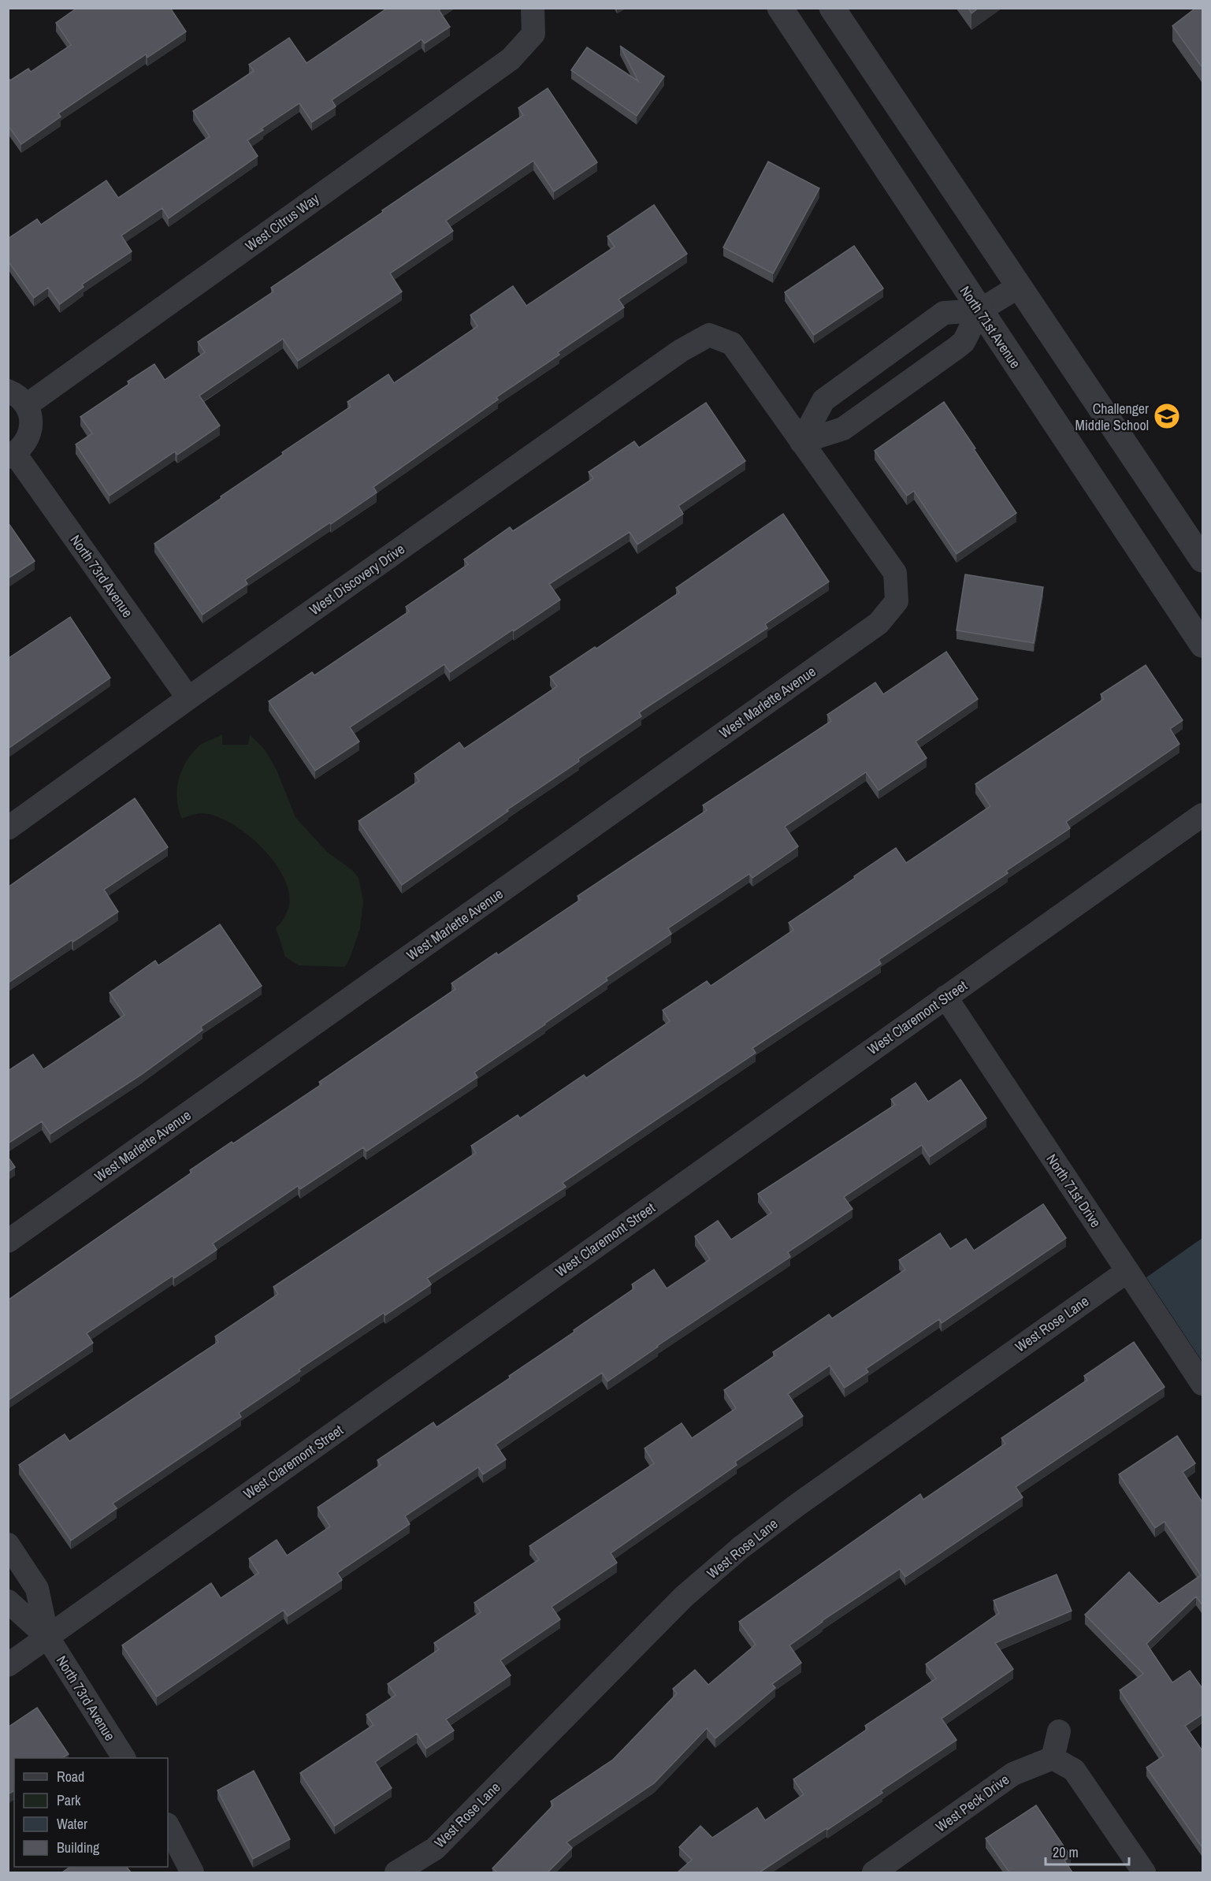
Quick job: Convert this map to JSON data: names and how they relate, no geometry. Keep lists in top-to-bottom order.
{
  "streets": {
    "street": [
      "West Citrus Way",
      "North 71st Avenue",
      "North 73rd Avenue",
      "West Discovery Drive",
      "West Marlette Avenue",
      "West Claremont Street",
      "North 71st Drive",
      "West Rose Lane",
      "West Peck Drive"
    ]
  },
  "crossings": [
    ["North 73rd Avenue", "West Discovery Drive"],
    ["North 73rd Avenue", "West Claremont Street"],
    ["West Discovery Drive", "West Marlette Avenue"],
    ["West Claremont Street", "North 71st Drive"],
    ["North 71st Drive", "West Rose Lane"]
  ],
  "places": {
    "school or university": ["Challenger Middle School"]
  },
  "legend": [
    "Road",
    "Park",
    "Water",
    "Building"
  ],
  "scale_bar": "20 m"
}
